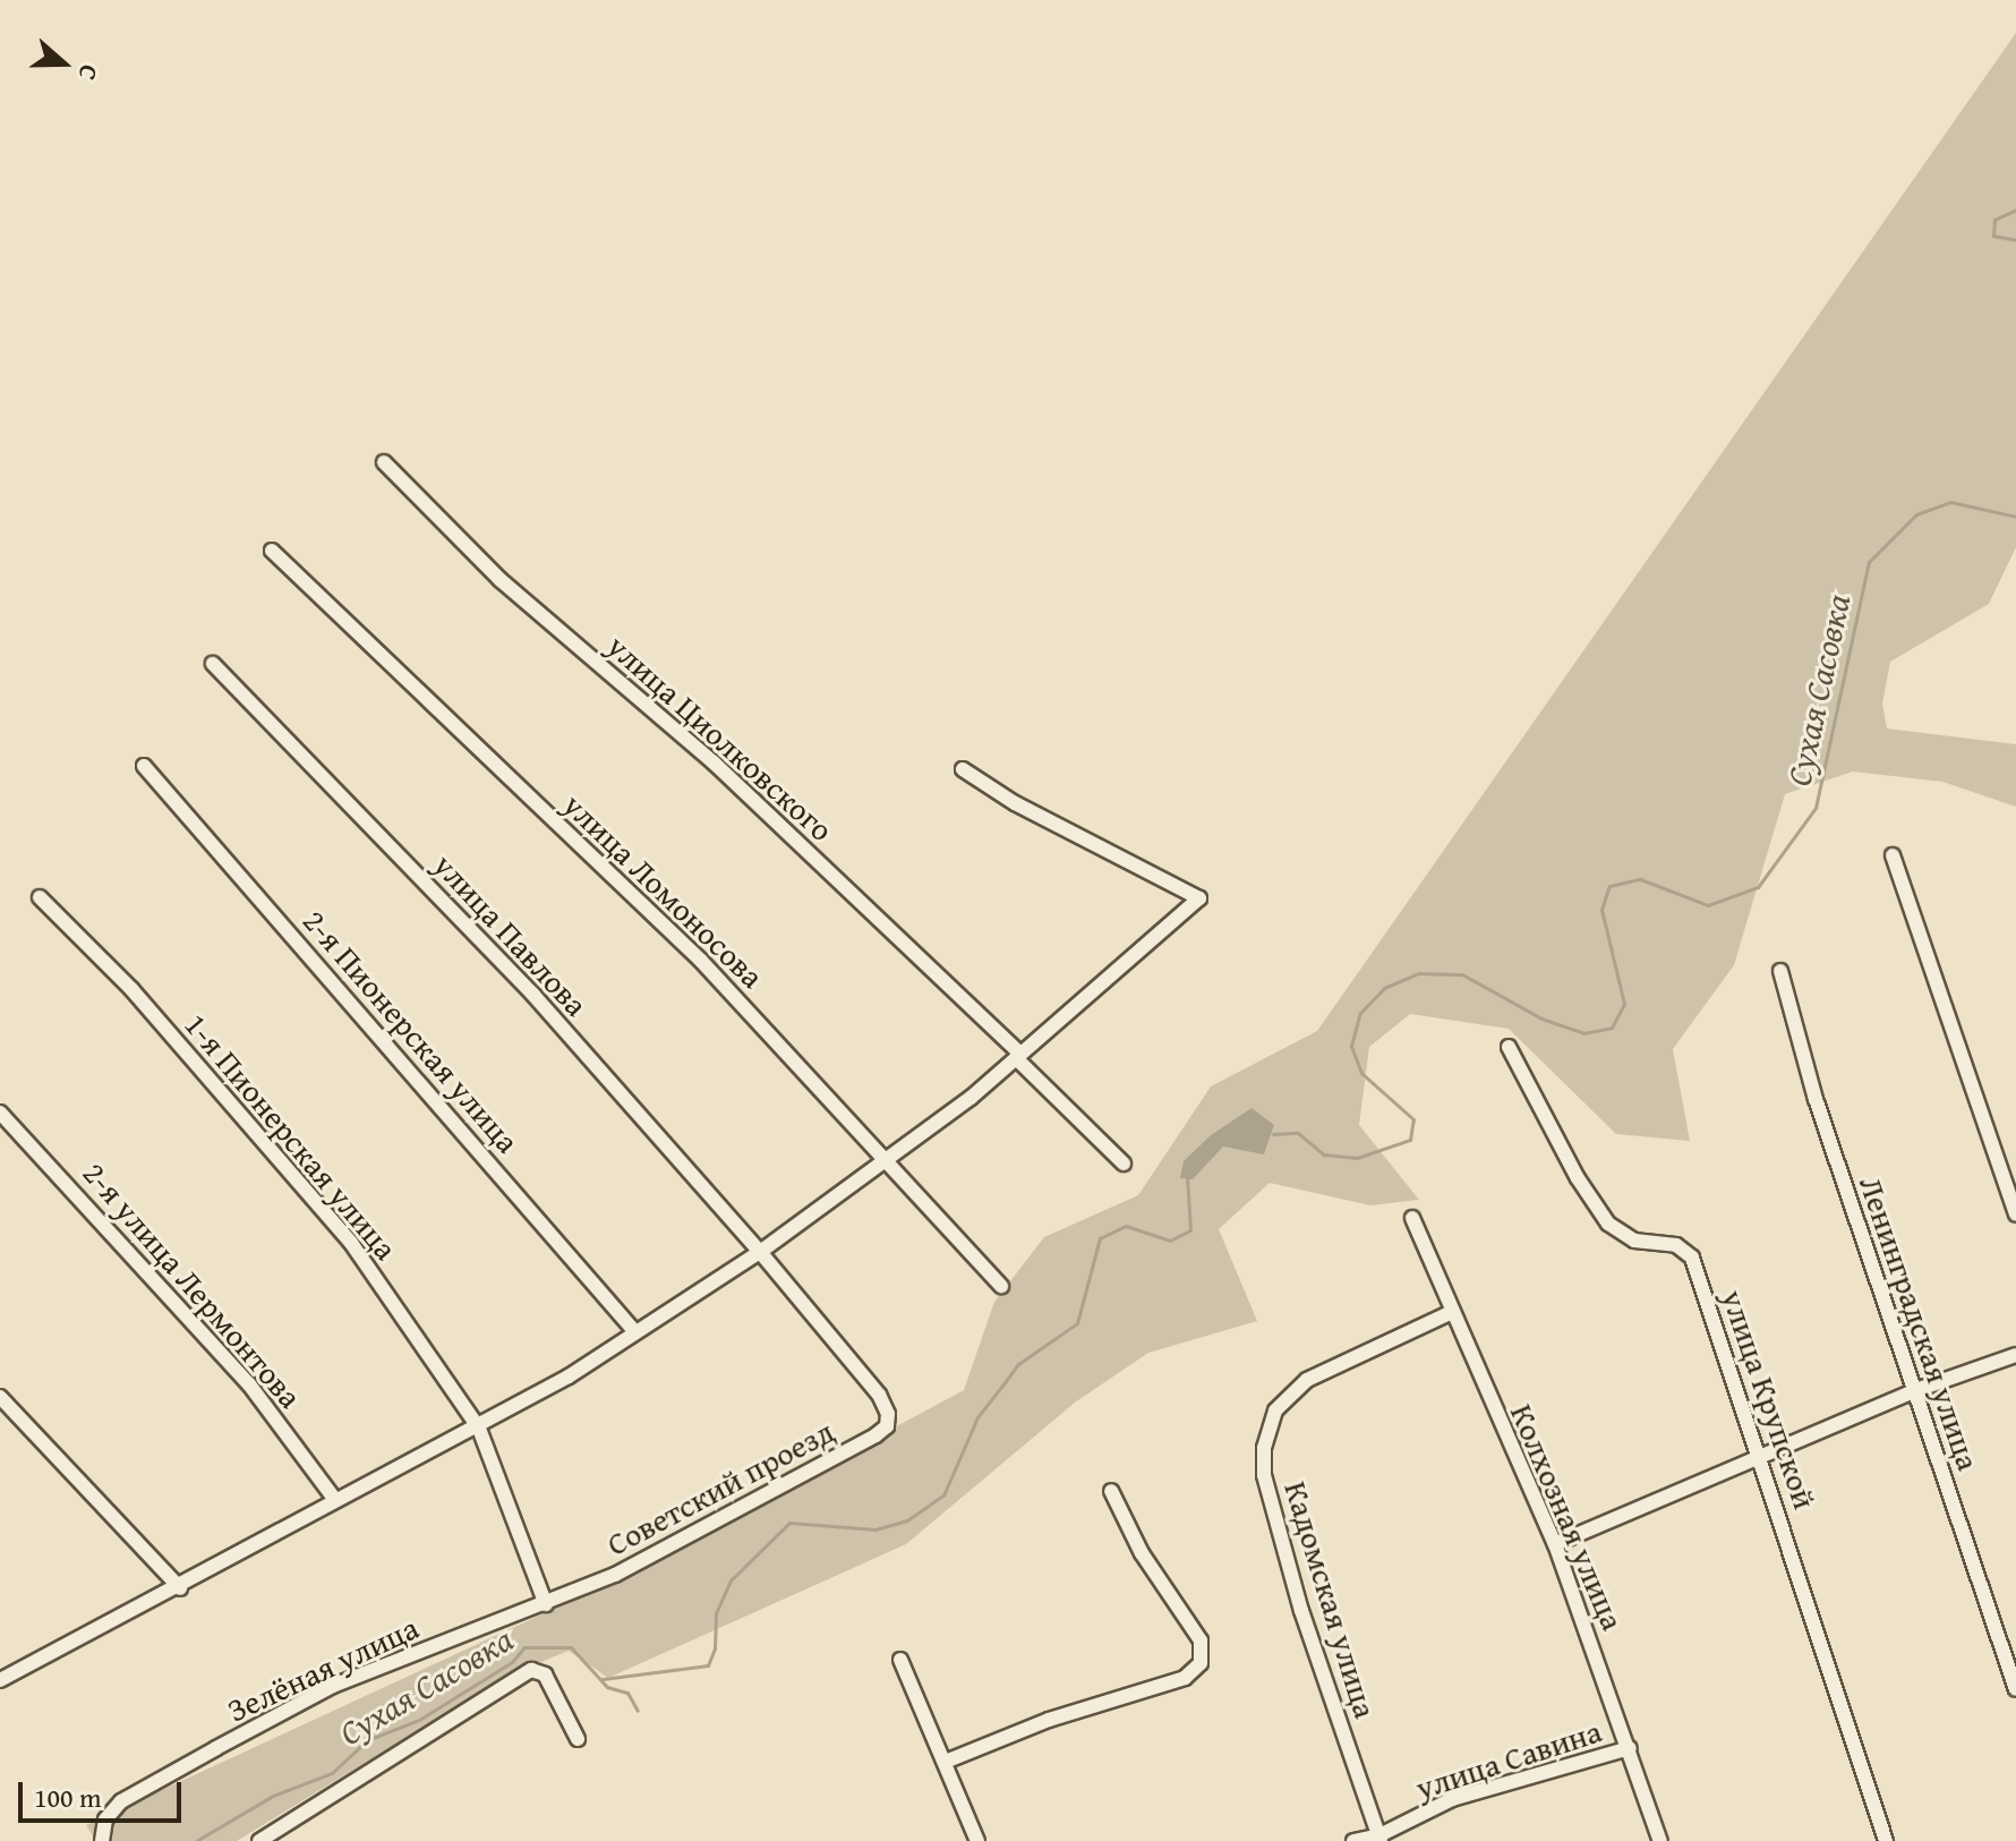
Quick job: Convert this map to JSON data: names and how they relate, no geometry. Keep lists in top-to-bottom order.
{
  "streets": {
    "street": [
      "улица Циолковского",
      "улица Ломоносова",
      "улица Павлова",
      "2-я Пионерская улица",
      "1-я Пионерская улица",
      "2-я улица Лермонтова",
      "Ленинградская улица",
      "улица Крупской",
      "Советский проезд",
      "Колхозная улица",
      "Кадомская улица",
      "Зелёная улица",
      "улица Савина"
    ]
  },
  "crossings": [
    ["улица Павлова", "Советский проезд"],
    ["Советский проезд", "Зелёная улица"],
    ["Колхозная улица", "Кадомская улица"],
    ["Колхозная улица", "улица Савина"],
    ["Кадомская улица", "улица Савина"]
  ],
  "water": ["Сухая Сасовка"],
  "scale_bar": "100 m",
  "north": "right"
}
